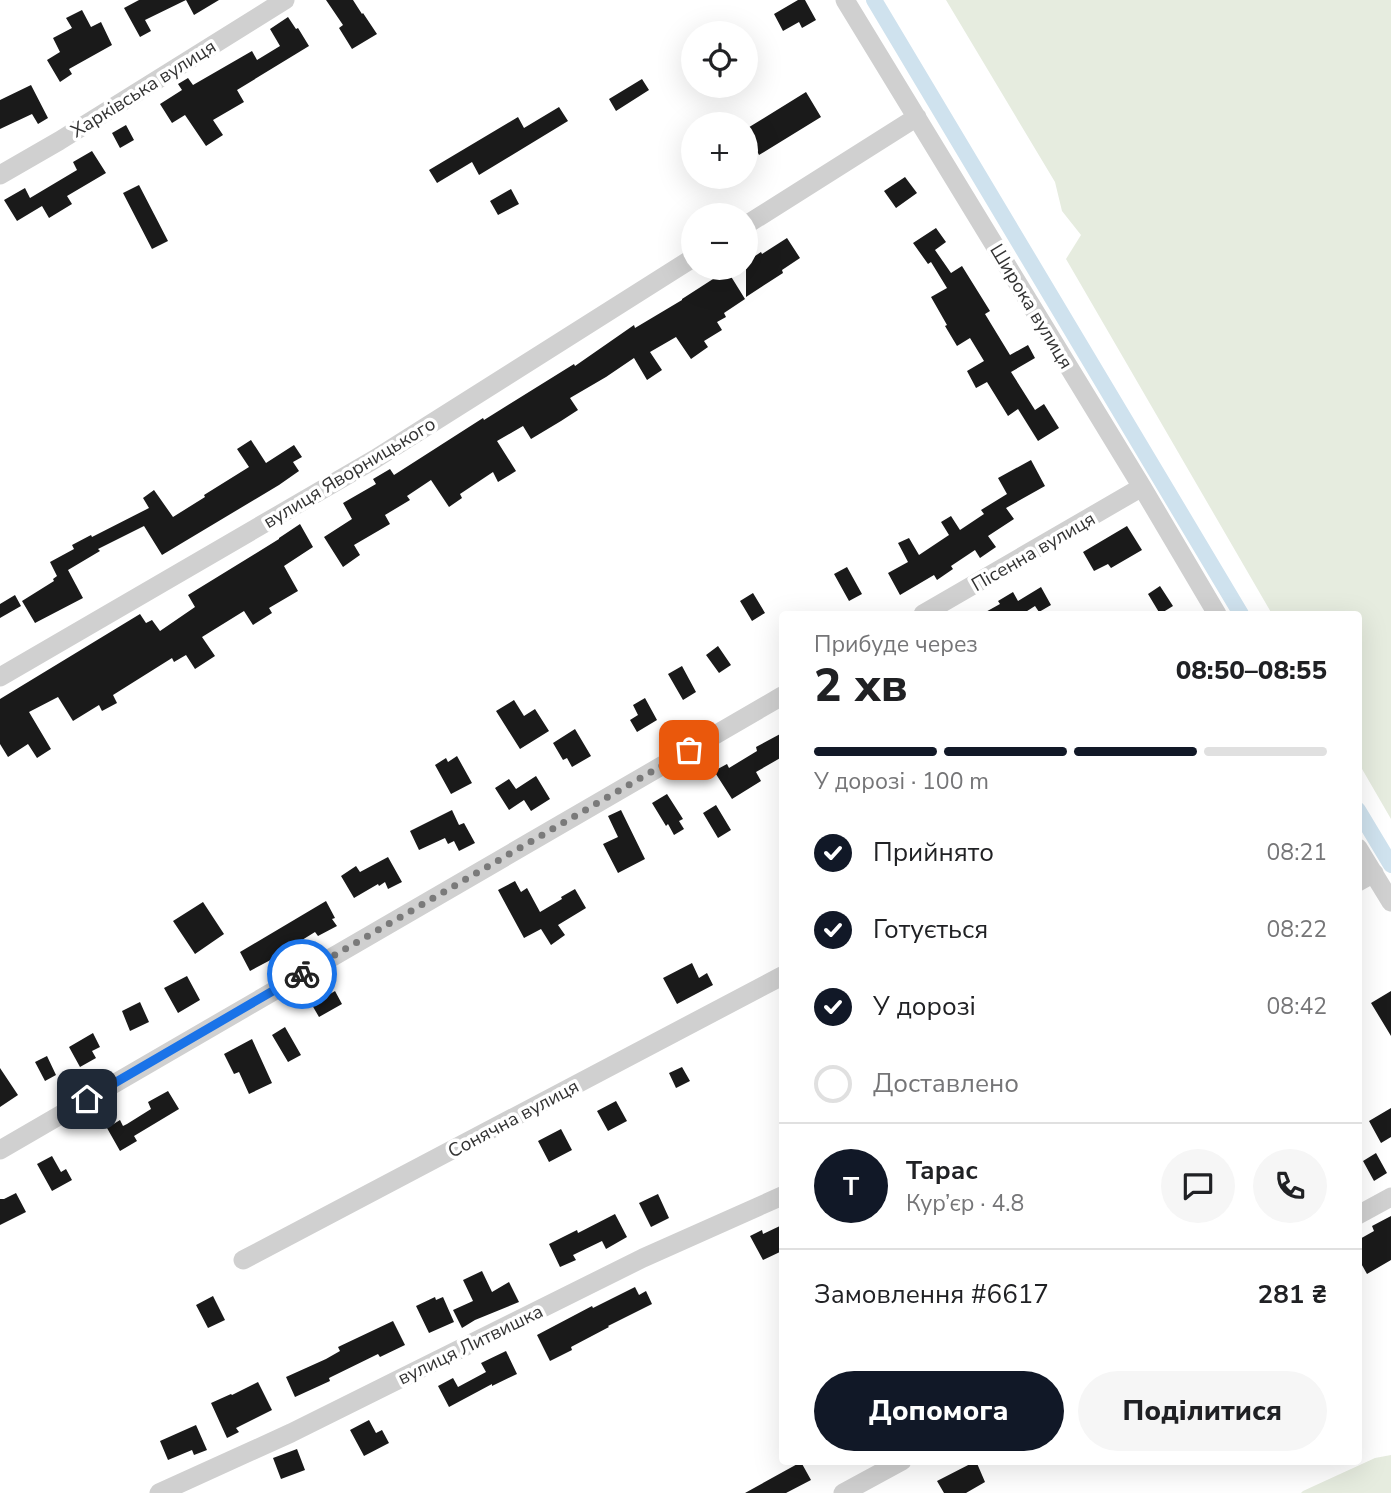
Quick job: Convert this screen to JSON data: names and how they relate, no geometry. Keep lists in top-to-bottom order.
{
  "streets": {
    "street": [
      "Харківська вулиця",
      "Широка вулиця",
      "вулиця Яворницького",
      "Пісенна вулиця",
      "Сонячна вулиця",
      "вулиця Литвишка"
    ]
  },
  "crossings": [
    ["Широка вулиця", "Пісенна вулиця"]
  ],
  "page": {
    "map_buttons": ["+", "−"],
    "heading": ["2 хв", "Прибуде через", "08:50–08:55"],
    "panel": [
      "Тарас",
      "Кур’єр · 4.8",
      "Замовлення #6617",
      "281 ₴"
    ],
    "bar": "У дорозі · 100 m",
    "list": [
      ["Прийнято", "08:21"],
      ["Готується", "08:22"],
      ["У дорозі", "08:42"],
      "Доставлено"
    ],
    "round": "Т",
    "buttons": ["Допомога", "Поділитися"]
  }
}
